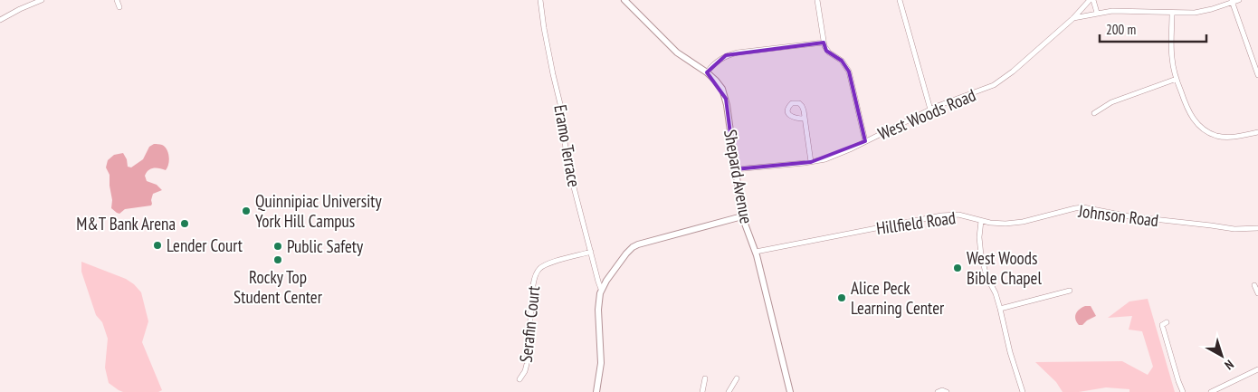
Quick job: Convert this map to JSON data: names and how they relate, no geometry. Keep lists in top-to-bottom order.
{
  "streets": {
    "main road": ["Shepard Avenue"],
    "street": [
      "West Woods Road",
      "Eramo Terrace",
      "Johnson Road",
      "Hillfield Road",
      "Serafin Court"
    ]
  },
  "crossings": [
    ["West Woods Road", "Shepard Avenue"],
    ["Eramo Terrace", "Serafin Court"],
    ["Shepard Avenue", "Hillfield Road"],
    ["Johnson Road", "Hillfield Road"]
  ],
  "places": [
    "Quinnipiac University York Hill Campus",
    "M&T Bank Arena",
    "Lender Court",
    "Public Safety",
    "Rocky Top Student Center",
    "West Woods Bible Chapel",
    "Alice Peck Learning Center"
  ],
  "scale_bar": "200 m",
  "north": "bottom right"
}
